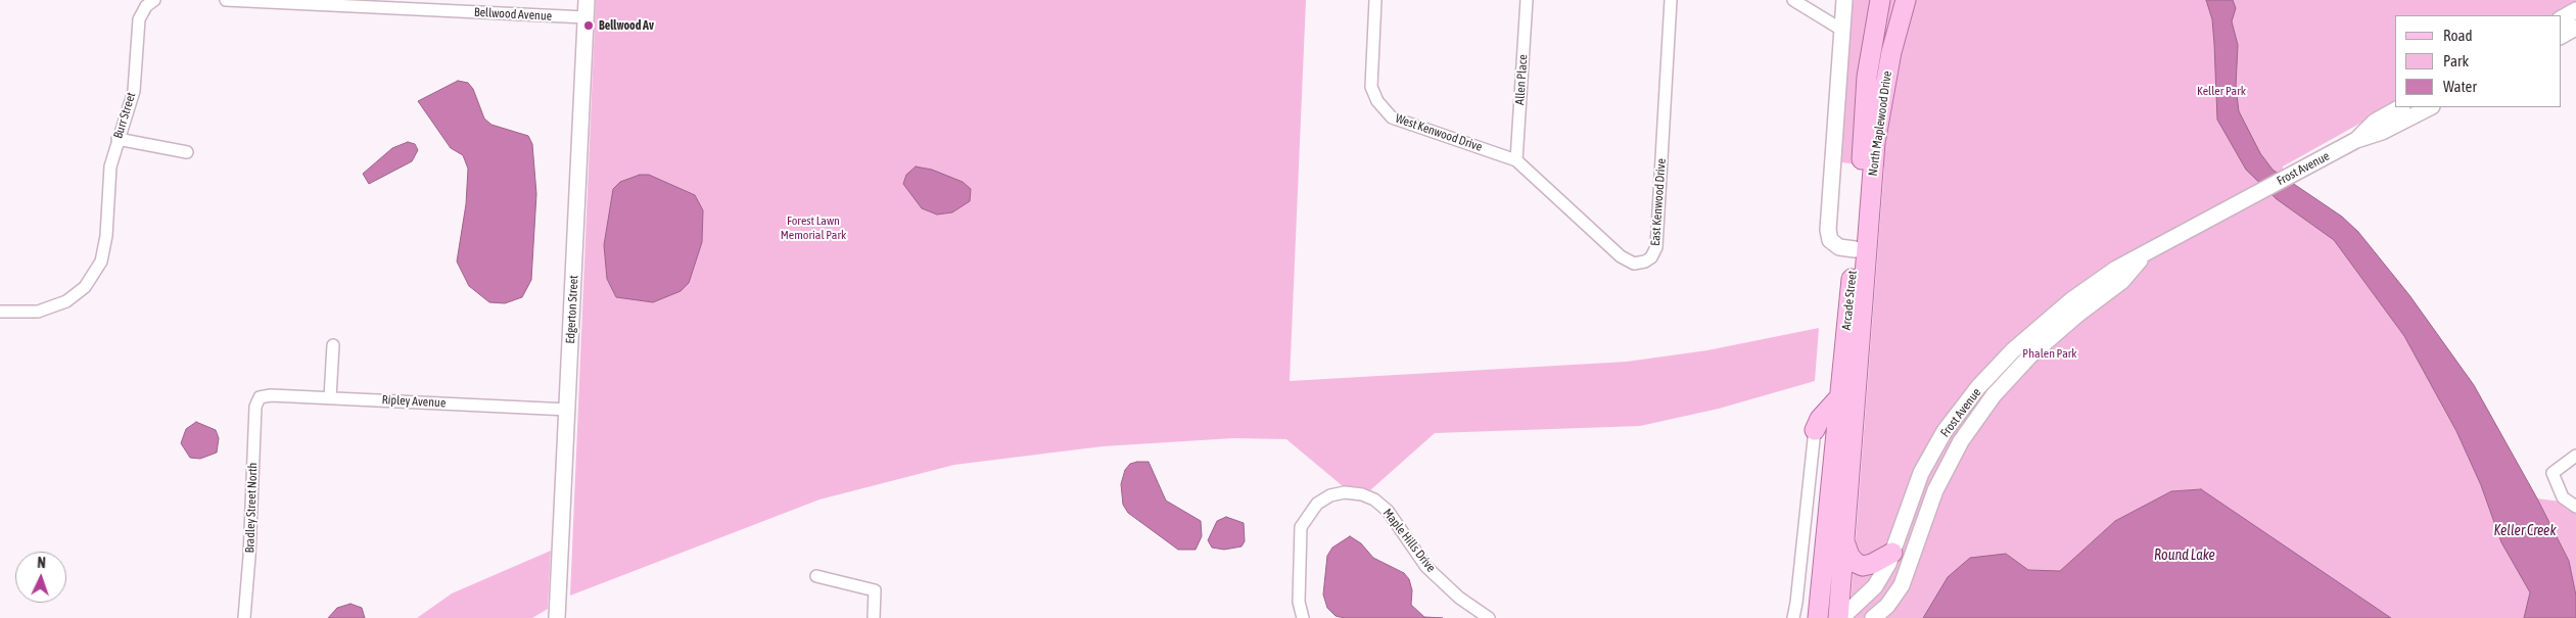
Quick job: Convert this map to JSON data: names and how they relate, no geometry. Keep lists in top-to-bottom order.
{
  "streets": {
    "main road": ["North Maplewood Drive", "Arcade Street"],
    "street": [
      "Bellwood Avenue",
      "Allen Place",
      "Burr Street",
      "West Kenwood Drive",
      "Frost Avenue",
      "East Kenwood Drive",
      "Edgerton Street",
      "Ripley Avenue",
      "Bradley Street North",
      "Maple Hills Drive"
    ]
  },
  "crossings": [
    ["Bellwood Avenue", "Edgerton Street"],
    ["Allen Place", "West Kenwood Drive"],
    ["Allen Place", "East Kenwood Drive"],
    ["North Maplewood Drive", "Arcade Street"],
    ["West Kenwood Drive", "East Kenwood Drive"],
    ["Frost Avenue", "Arcade Street"],
    ["Edgerton Street", "Ripley Avenue"],
    ["Ripley Avenue", "Bradley Street North"]
  ],
  "water": ["Keller Creek", "Round Lake"],
  "parks": ["Keller Park", "Forest Lawn Memorial Park", "Phalen Park"],
  "places": ["Bellwood Av"],
  "legend": ["Road", "Park", "Water"],
  "north": "top"
}
